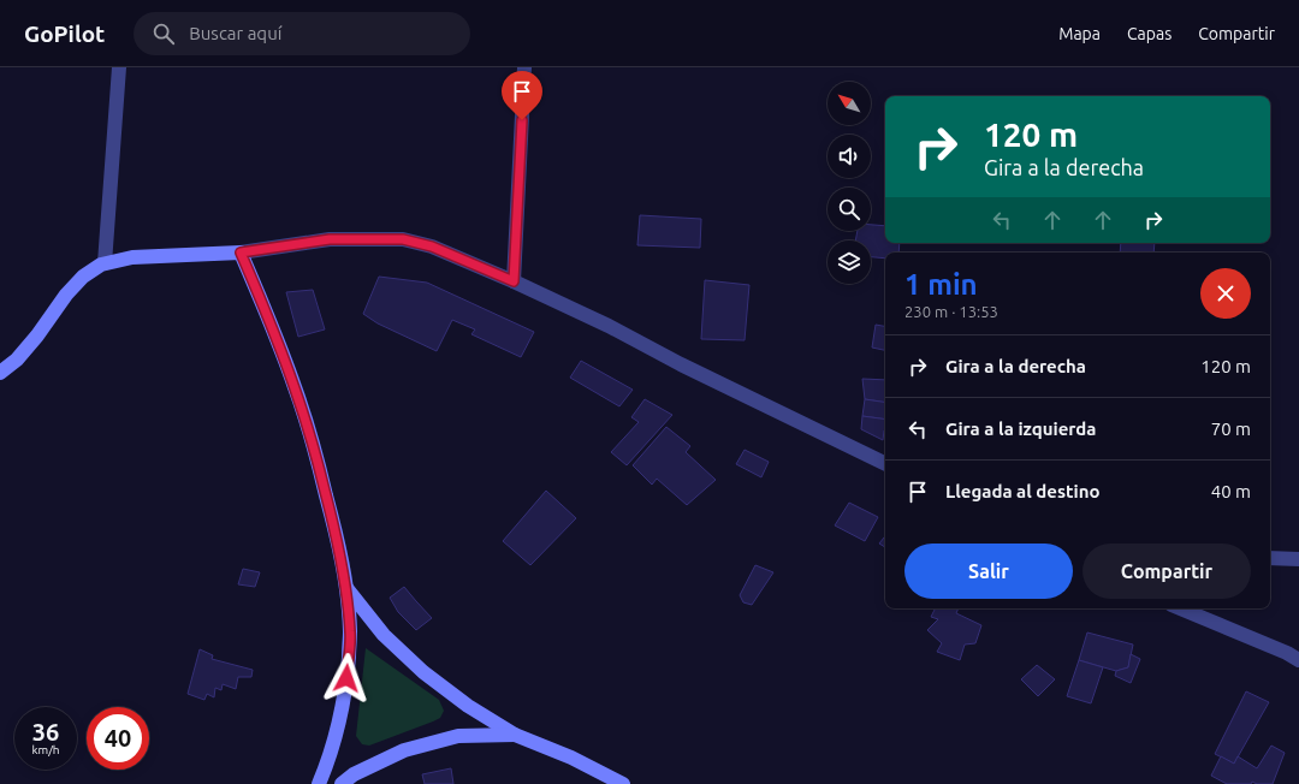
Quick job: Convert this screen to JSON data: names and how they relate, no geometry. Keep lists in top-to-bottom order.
{
  "north": "top left",
  "page": {
    "header": "GoPilot",
    "search": "Buscar aquí",
    "nav": ["Mapa", "Capas", "Compartir"],
    "turn": ["120 m", "Gira a la derecha"],
    "heading": ["1 min", "230 m · 13:53"],
    "list": [
      {
        "name": "Gira a la derecha",
        "value": "120 m"
      },
      {
        "name": "Gira a la izquierda",
        "value": "70 m"
      },
      {
        "name": "Llegada al destino",
        "value": "40 m"
      }
    ],
    "buttons": ["Salir", "Compartir"],
    "speed": "36 km/h",
    "limit": "40"
  }
}
